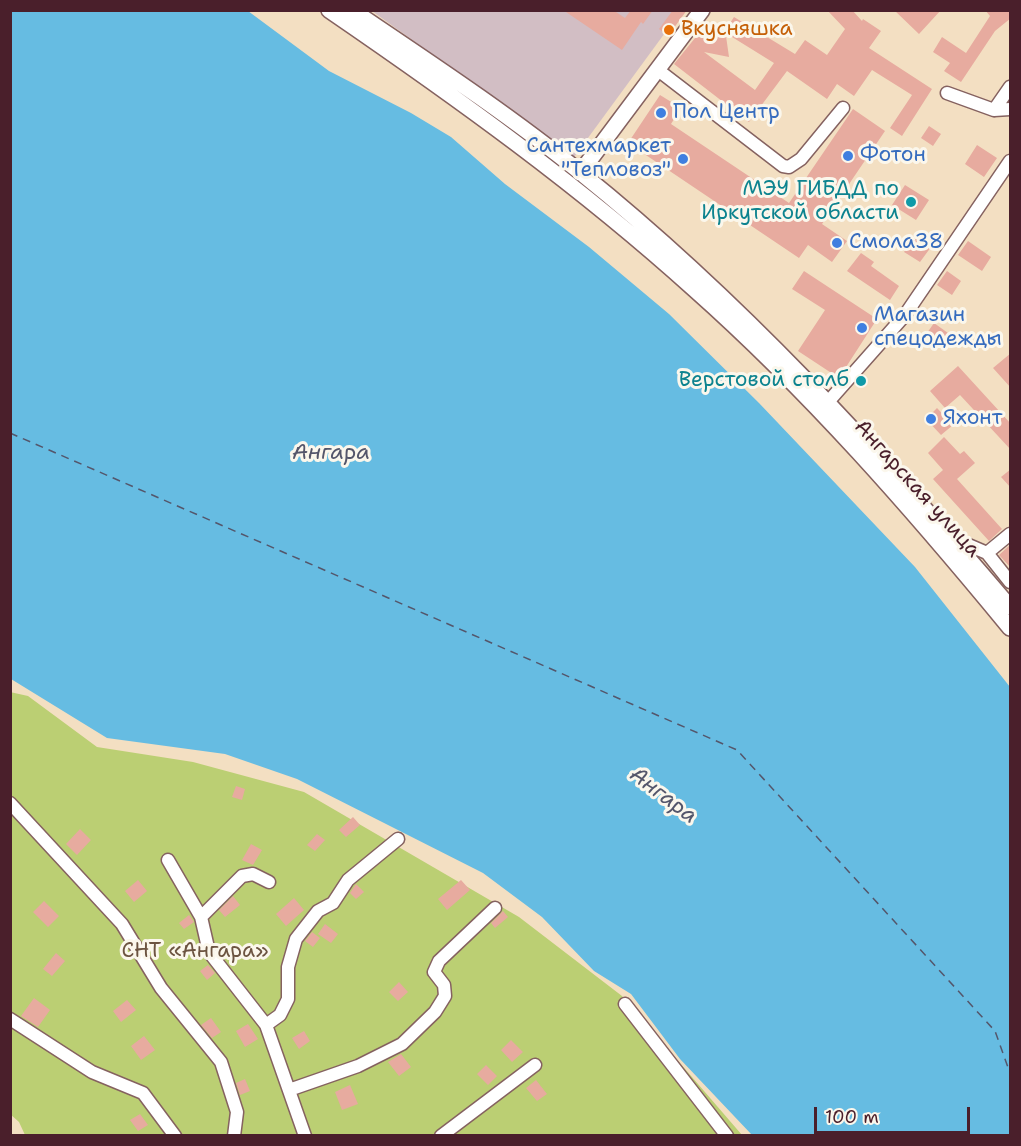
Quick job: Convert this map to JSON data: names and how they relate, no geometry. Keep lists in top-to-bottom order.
{
  "streets": {
    "main road": ["Ангарская улица"]
  },
  "water": ["Ангара"],
  "parks": ["СНТ «Ангара»"],
  "places": [
    "Вкусняшка",
    "Пол Центр",
    "Фотон",
    "Сантехмаркет \"Тепловоз\"",
    "МЭУ ГИБДД по Иркутской области",
    "Смола38",
    "Магазин спецодежды",
    "Верстовой столб",
    "Яхонт"
  ],
  "scale_bar": "100 m"
}
